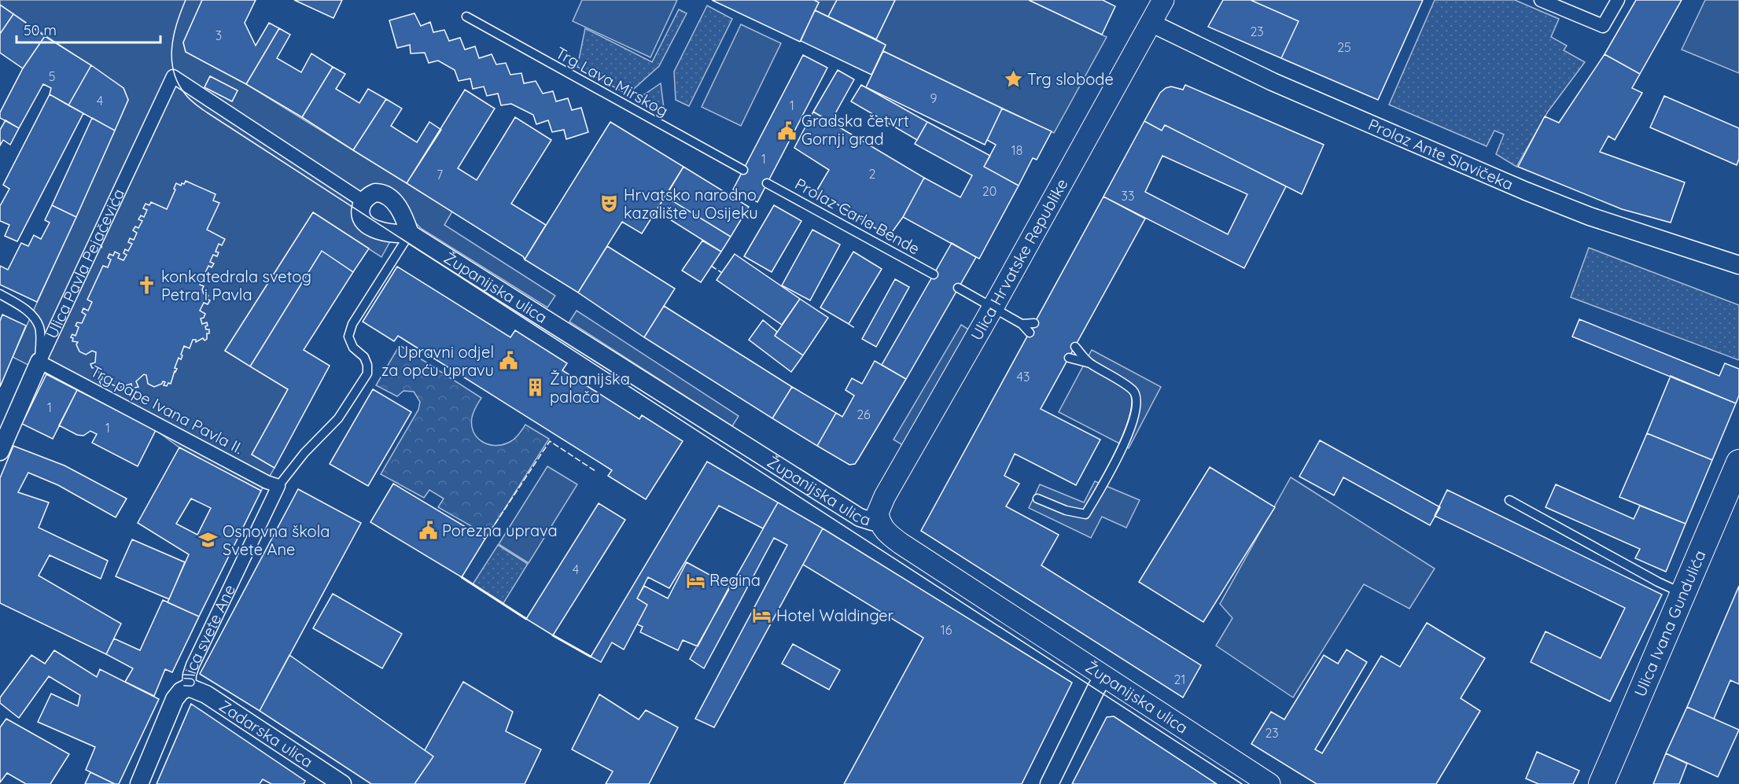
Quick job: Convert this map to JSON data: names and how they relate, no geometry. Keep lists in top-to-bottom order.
{
  "streets": {
    "main road": ["Ulica Ivana Gundulića"],
    "street": [
      "Prolaz Ante Slavičeka",
      "Ulica Hrvatske Republike",
      "Ulica Pavla Pejačevića",
      "Županijska ulica",
      "Trg pape Ivana Pavla II.",
      "Ulica svete Ane",
      "Zadarska ulica"
    ],
    "lane": ["Trg Lava Mirskog", "Prolaz Carla Bende"]
  },
  "crossings": [
    ["Prolaz Ante Slavičeka", "Ulica Hrvatske Republike"],
    ["Ulica Hrvatske Republike", "Županijska ulica"],
    ["Ulica Pavla Pejačevića", "Trg pape Ivana Pavla II."],
    ["Trg pape Ivana Pavla II.", "Ulica svete Ane"],
    ["Ulica svete Ane", "Zadarska ulica"]
  ],
  "places": {
    "place": ["Trg slobode"],
    "public building": ["Gradska četvrt Gornji grad", "Upravni odjel za opću upravu", "Porezna uprava"],
    "theatre": ["Hrvatsko narodno kazalište u Osijeku"],
    "church": ["konkatedrala svetog Petra i Pavla"],
    "building": ["Županijska palača"],
    "school or university": ["Osnovna škola Svete Ane"],
    "hotel": ["Regina", "Hotel Waldinger"]
  },
  "house_numbers": [
    "23",
    "3",
    "25",
    "5",
    "9",
    "4",
    "1",
    "18",
    "1",
    "2",
    "7",
    "20",
    "33",
    "43",
    "1",
    "26",
    "1",
    "4",
    "16",
    "21",
    "23"
  ],
  "scale_bar": "50 m"
}
